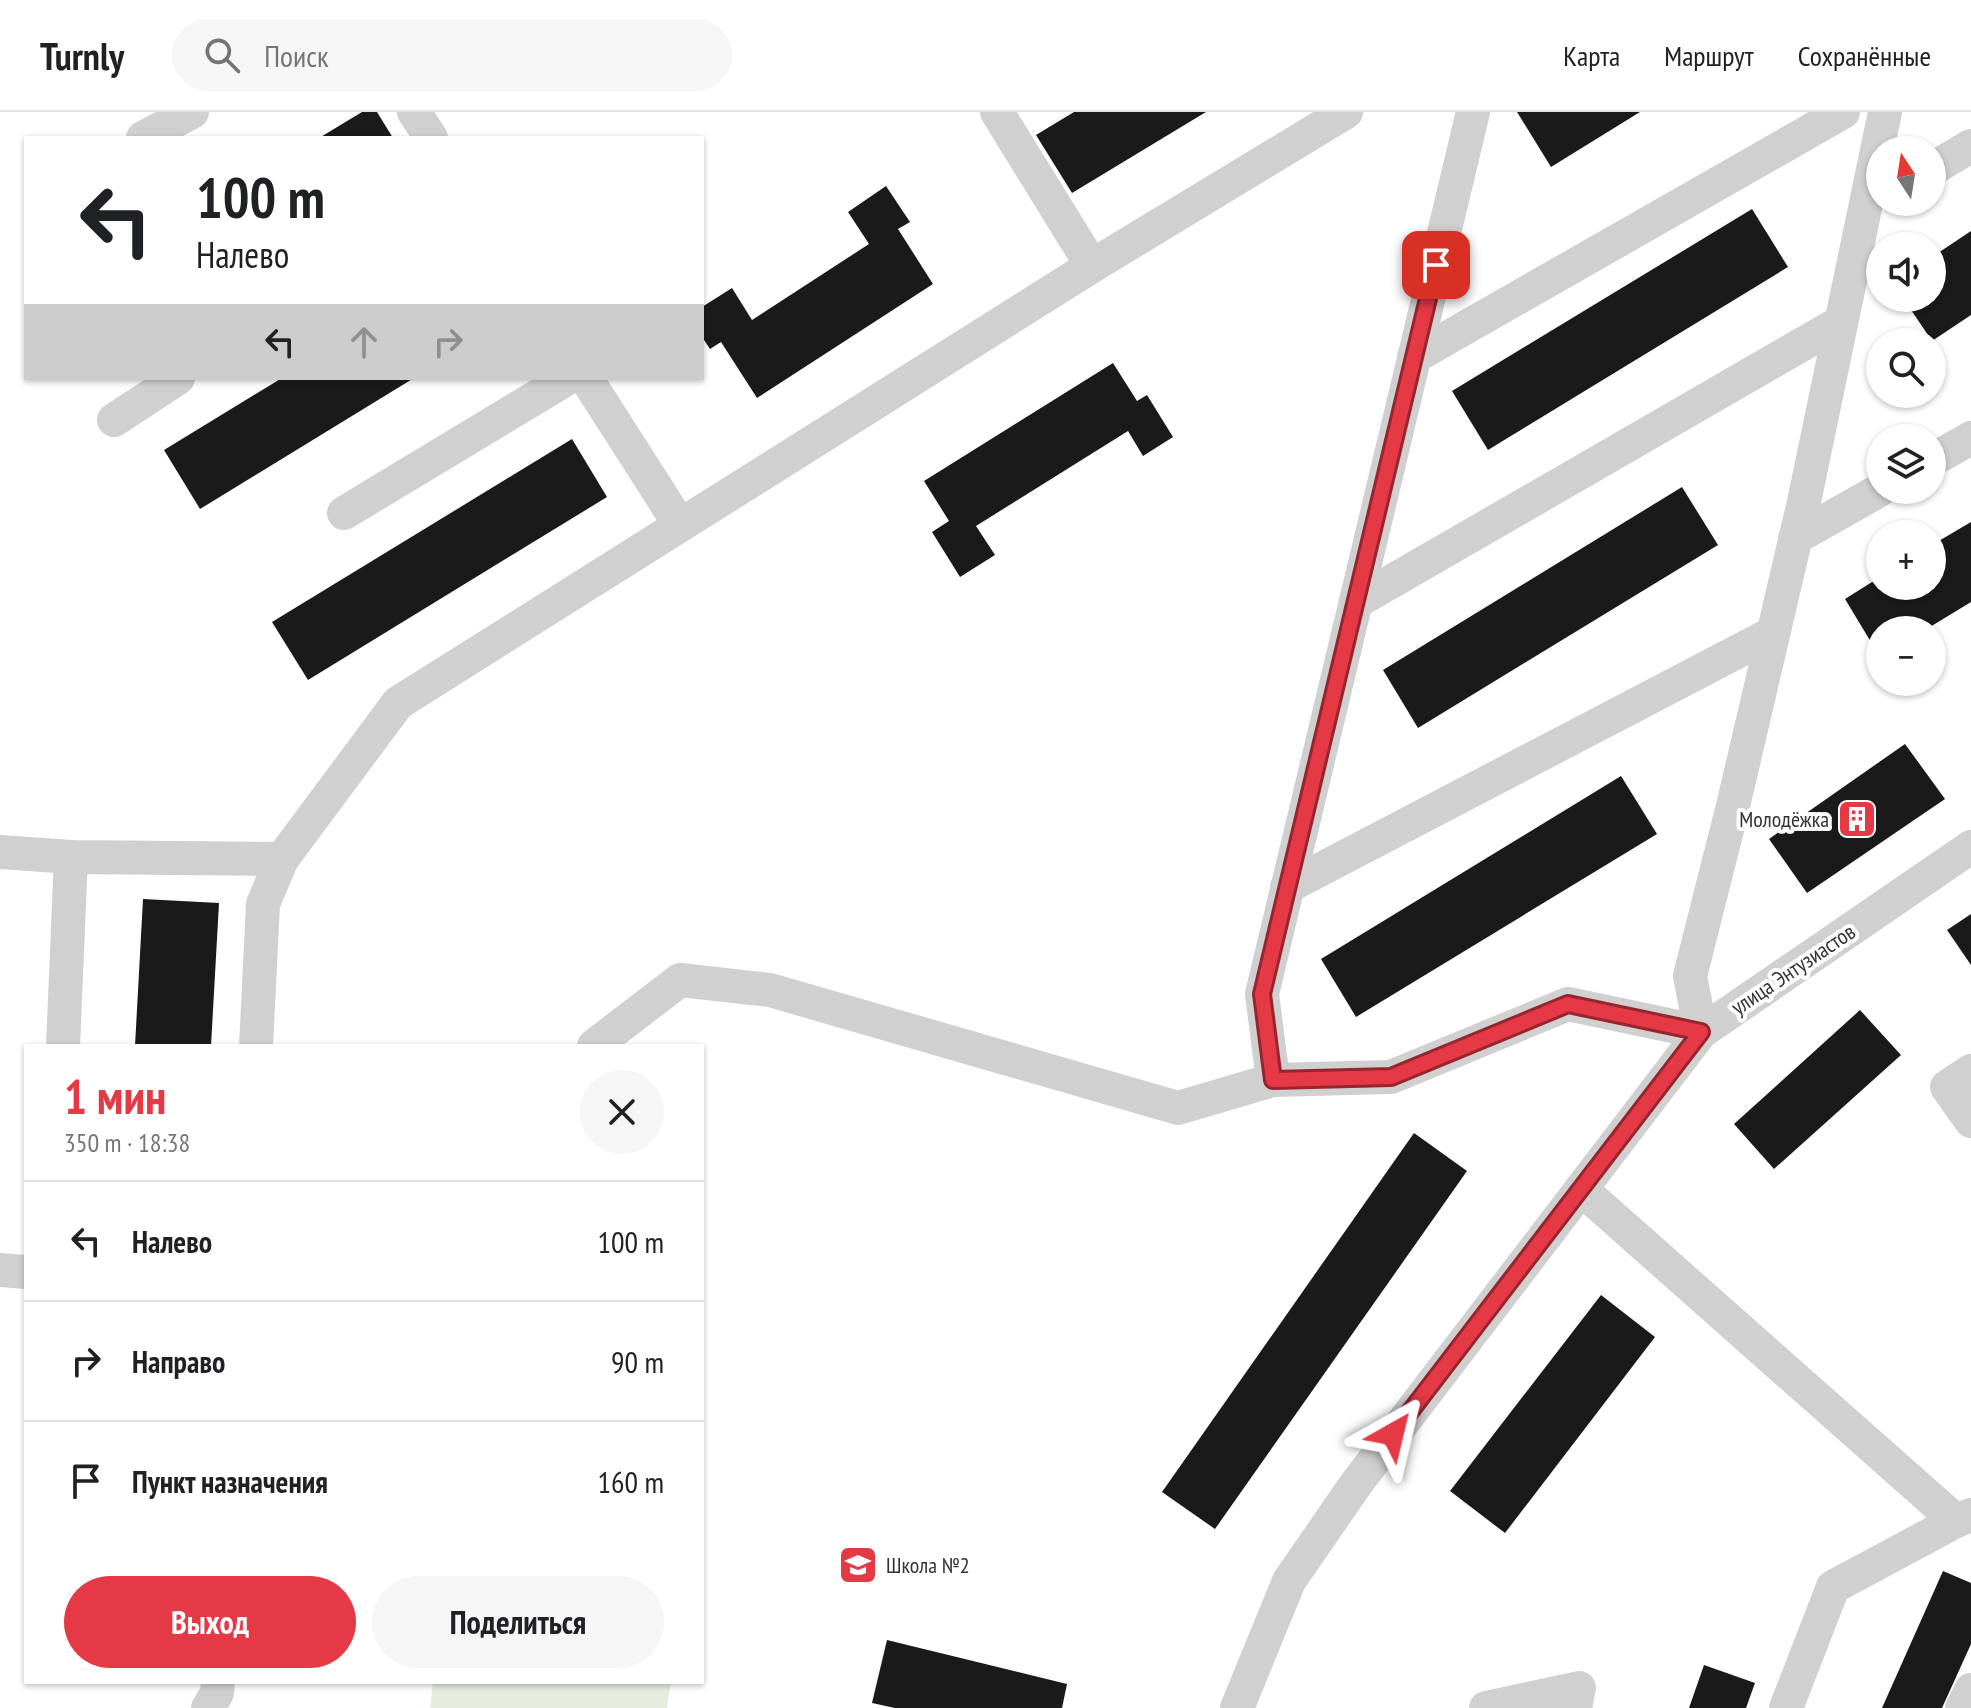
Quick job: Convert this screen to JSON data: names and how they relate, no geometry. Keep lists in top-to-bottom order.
{
  "streets": {
    "street": ["улица Энтузиастов"]
  },
  "places": {
    "building": ["Молодёжка"],
    "school or university": ["Школа №2"]
  },
  "north": "top",
  "page": {
    "header": "Turnly",
    "search": "Поиск",
    "nav": ["Карта", "Маршрут", "Сохранённые"],
    "map_buttons": ["+", "−"],
    "turn": ["100 m", "Налево"],
    "heading": ["1 мин", "350 m · 18:38"],
    "list": [
      {
        "name": "Налево",
        "value": "100 m"
      },
      {
        "name": "Направо",
        "value": "90 m"
      },
      {
        "name": "Пункт назначения",
        "value": "160 m"
      }
    ],
    "buttons": ["Выход", "Поделиться"]
  }
}
